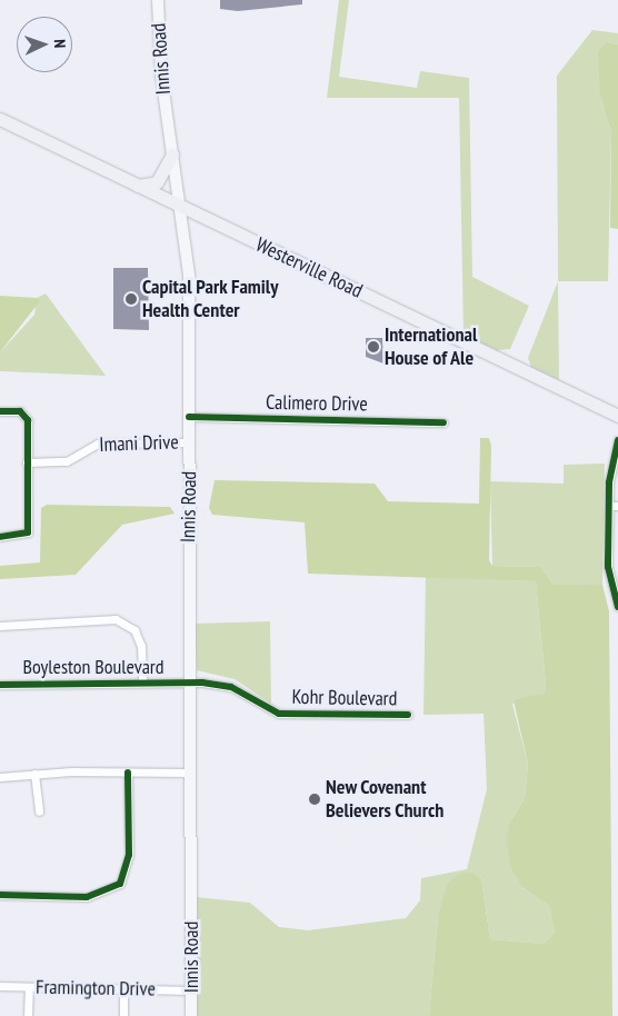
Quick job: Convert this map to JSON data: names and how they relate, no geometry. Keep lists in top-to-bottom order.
{
  "streets": {
    "main road": ["Innis Road", "Westerville Road"],
    "street": [
      "Calimero Drive",
      "Imani Drive",
      "Boyleston Boulevard",
      "Kohr Boulevard",
      "Framington Drive"
    ]
  },
  "crossings": [
    ["Innis Road", "Westerville Road"],
    ["Innis Road", "Calimero Drive"],
    ["Innis Road", "Imani Drive"],
    ["Innis Road", "Boyleston Boulevard"],
    ["Innis Road", "Kohr Boulevard"],
    ["Innis Road", "Framington Drive"],
    ["Boyleston Boulevard", "Kohr Boulevard"]
  ],
  "places": ["Capital Park Family Health Center", "International House of Ale", "New Covenant Believers Church"],
  "north": "right"
}
